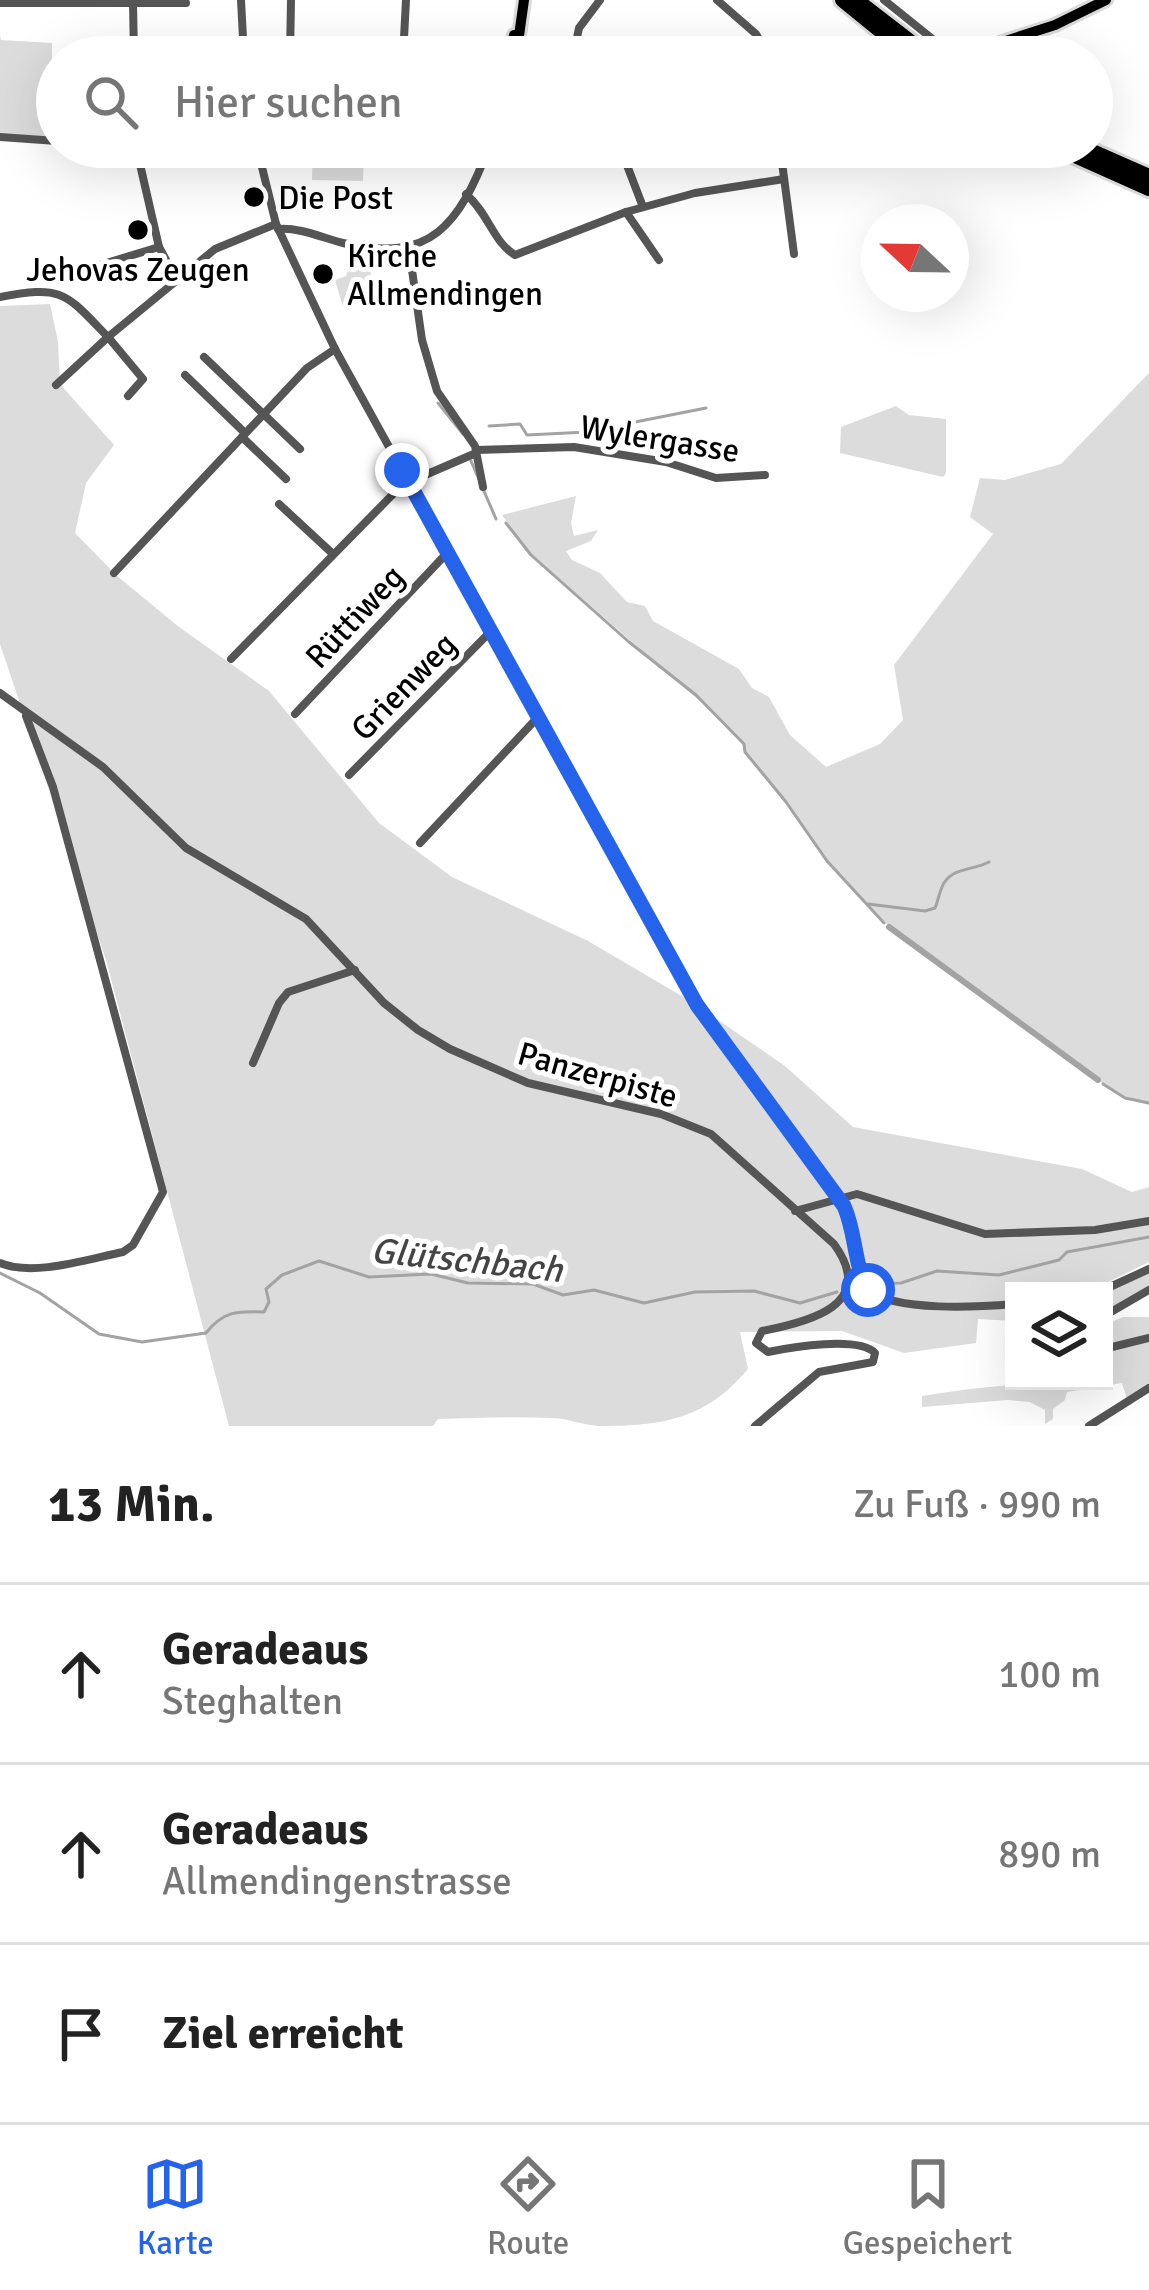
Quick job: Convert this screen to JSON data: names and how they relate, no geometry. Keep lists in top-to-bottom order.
{
  "streets": {
    "street": [
      "Wylergasse",
      "Rüttiweg",
      "Grienweg",
      "Panzerpiste"
    ]
  },
  "water": ["Glütschbach"],
  "places": ["Die Post", "Jehovas Zeugen", "Kirche Allmendingen"],
  "north": "left",
  "page": {
    "search": "Hier suchen",
    "heading": ["13 Min.", "Zu Fuß · 990 m"],
    "list": [
      ["Geradeaus", "Steghalten", "100 m"],
      ["Geradeaus", "Allmendingenstrasse", "890 m"],
      "Ziel erreicht"
    ],
    "nav": ["Karte", "Route", "Gespeichert"]
  }
}
